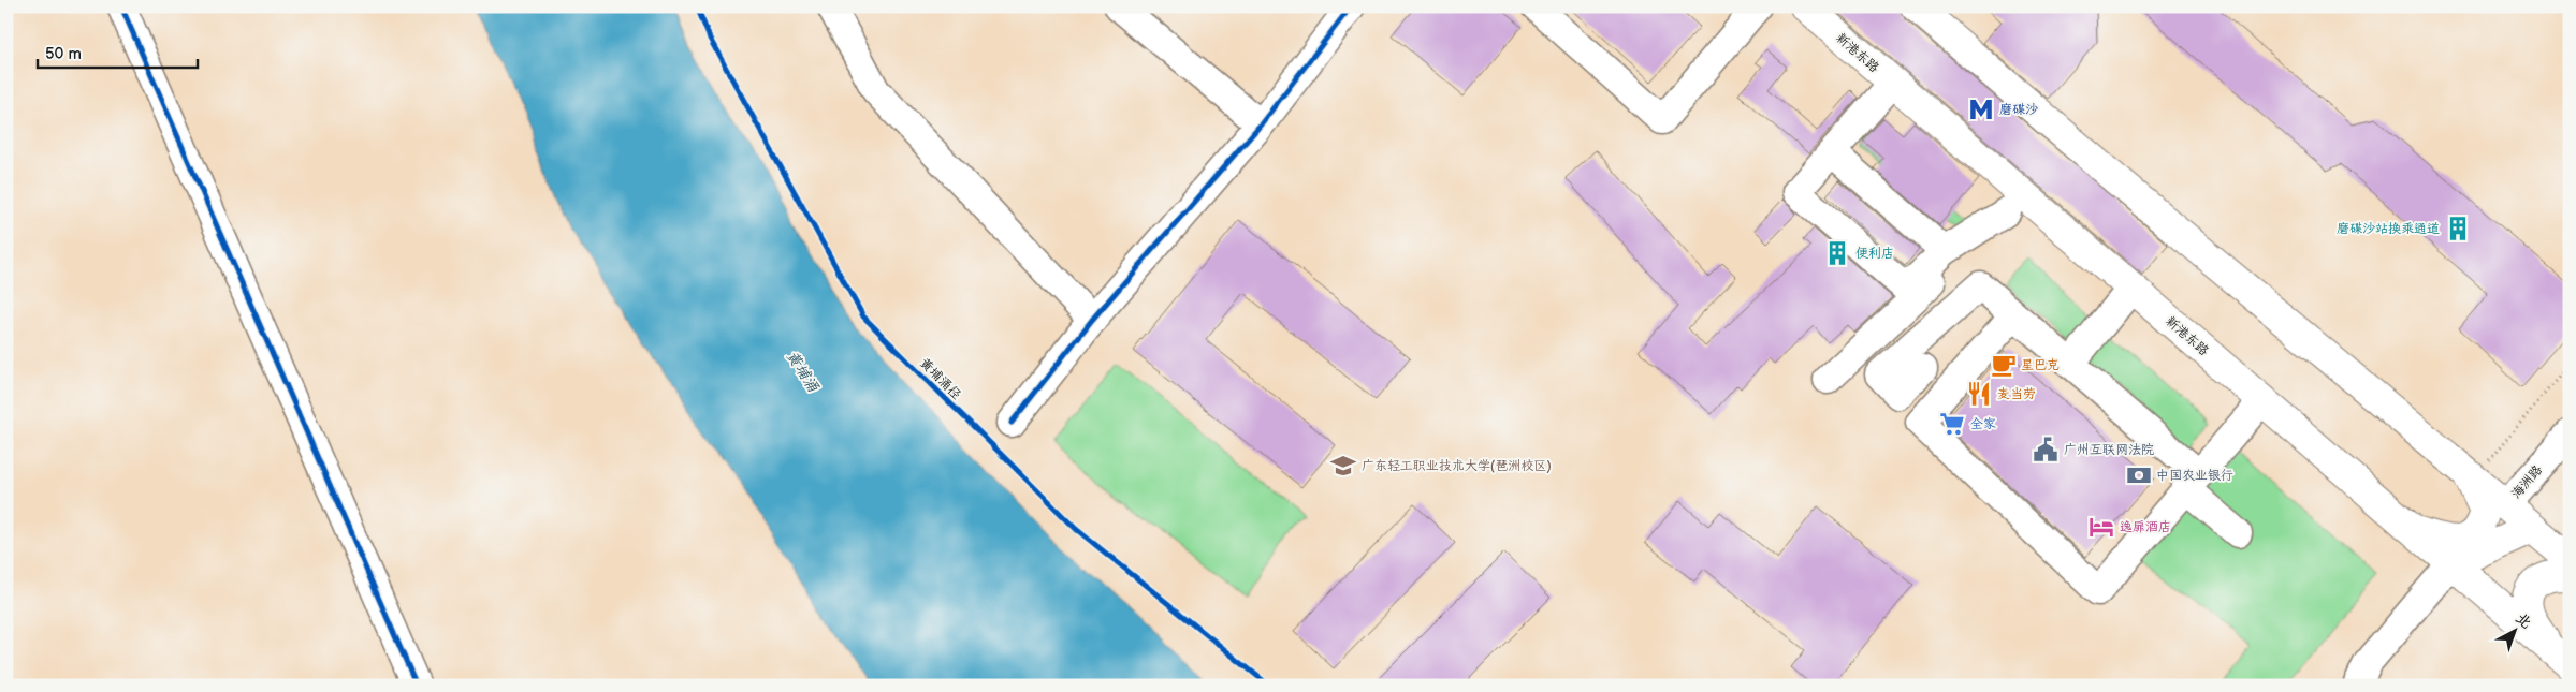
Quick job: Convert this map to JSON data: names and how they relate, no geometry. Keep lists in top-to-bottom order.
{
  "streets": {
    "main road": ["新港东路"],
    "street": ["海洲路"],
    "cycle path": ["黄埔涌径"]
  },
  "water": ["黄埔涌"],
  "places": {
    "metro station": ["磨碟沙"],
    "building": ["磨碟沙站换乘通道", "便利店"],
    "cafe": ["星巴克"],
    "restaurant": ["麦当劳"],
    "supermarket": ["全家"],
    "public building": ["广州互联网法院"],
    "school or university": ["广东轻工职业技术大学(琶洲校区)"],
    "bank": ["中国农业银行"],
    "hotel": ["逸扉酒店"]
  },
  "scale_bar": "50 m",
  "north": "top right"
}
